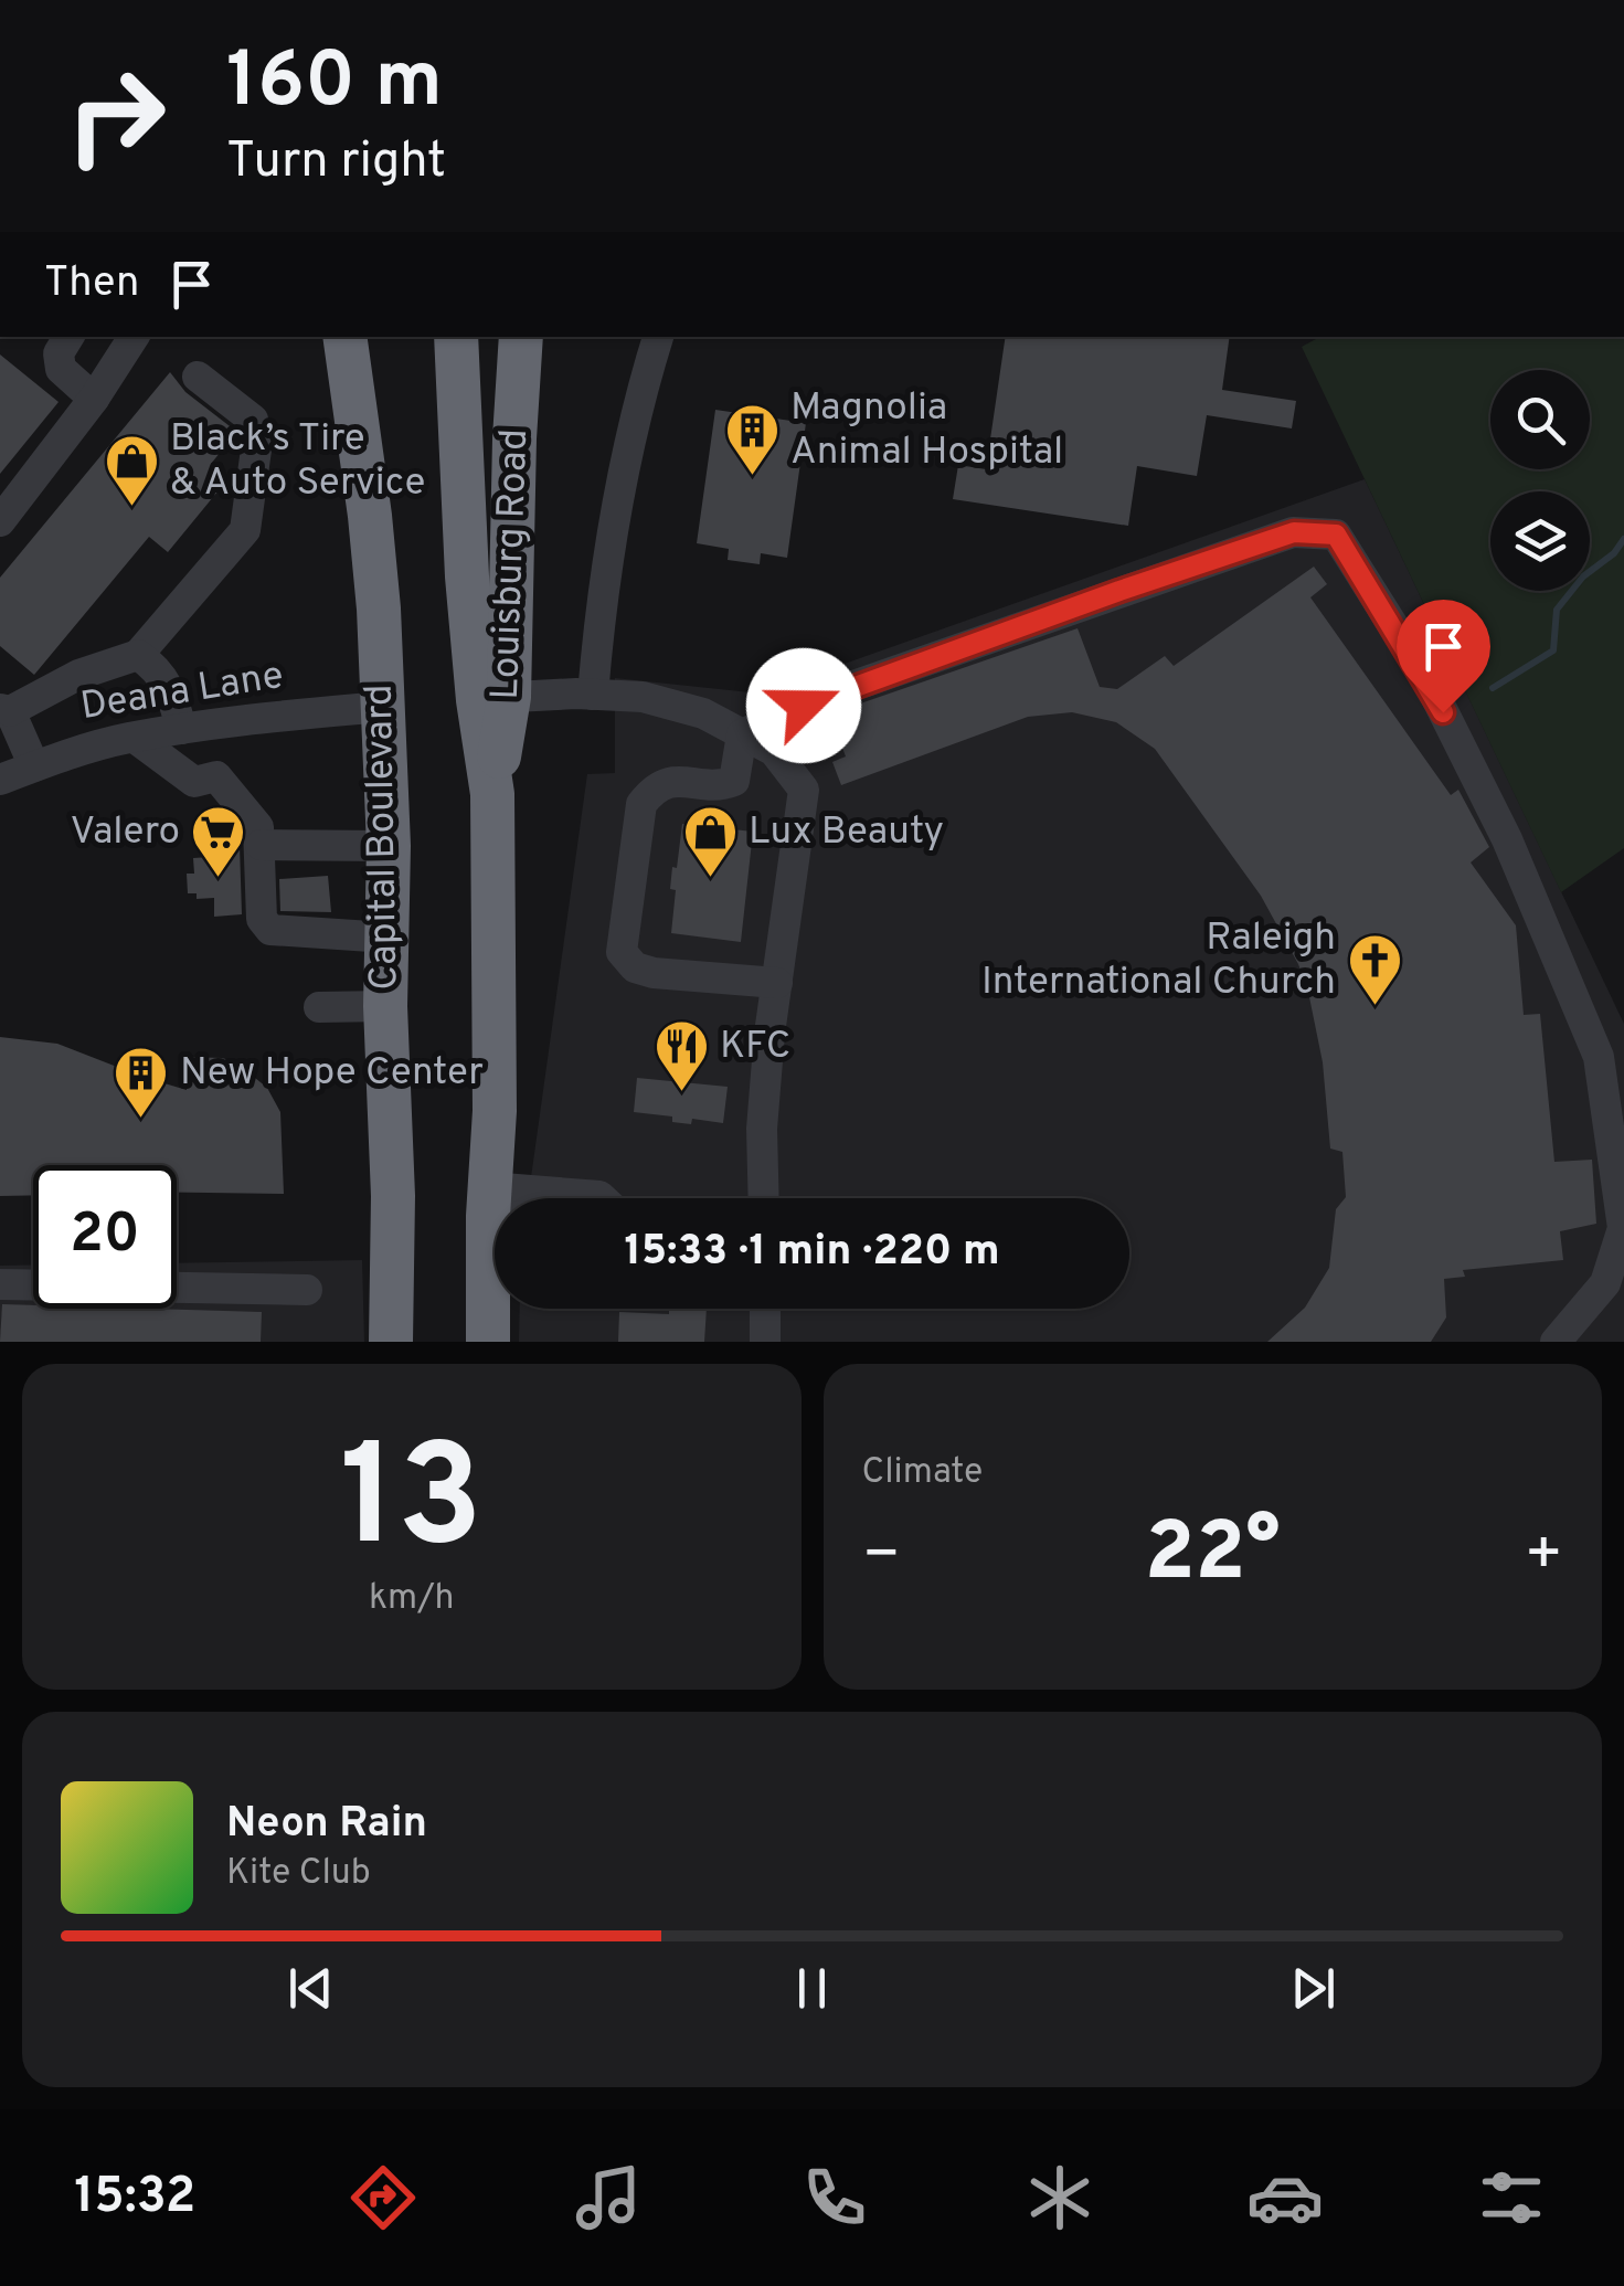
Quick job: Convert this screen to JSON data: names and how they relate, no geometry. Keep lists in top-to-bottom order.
{
  "streets": {
    "highway": ["Louisburg Road", "Capital Boulevard"],
    "street": ["Deana Lane"]
  },
  "crossings": [
    ["Deana Lane", "Capital Boulevard"]
  ],
  "places": {
    "building": ["Magnolia Animal Hospital", "New Hope Center"],
    "shop": ["Black’s Tire & Auto Service", "Lux Beauty"],
    "supermarket": ["Valero"],
    "church": ["Raleigh International Church"],
    "restaurant": ["KFC"]
  },
  "page": {
    "turn": ["160 m", "Turn right"],
    "then": "Then",
    "limit": "20",
    "trip": "15:33 · 1 min · 220 m",
    "tile": [
      ["13", "km/h"],
      "Climate"
    ],
    "heat": ["−", "22°", "+"],
    "song": ["Neon Rain", "Kite Club"],
    "tabs": "15:32"
  }
}
